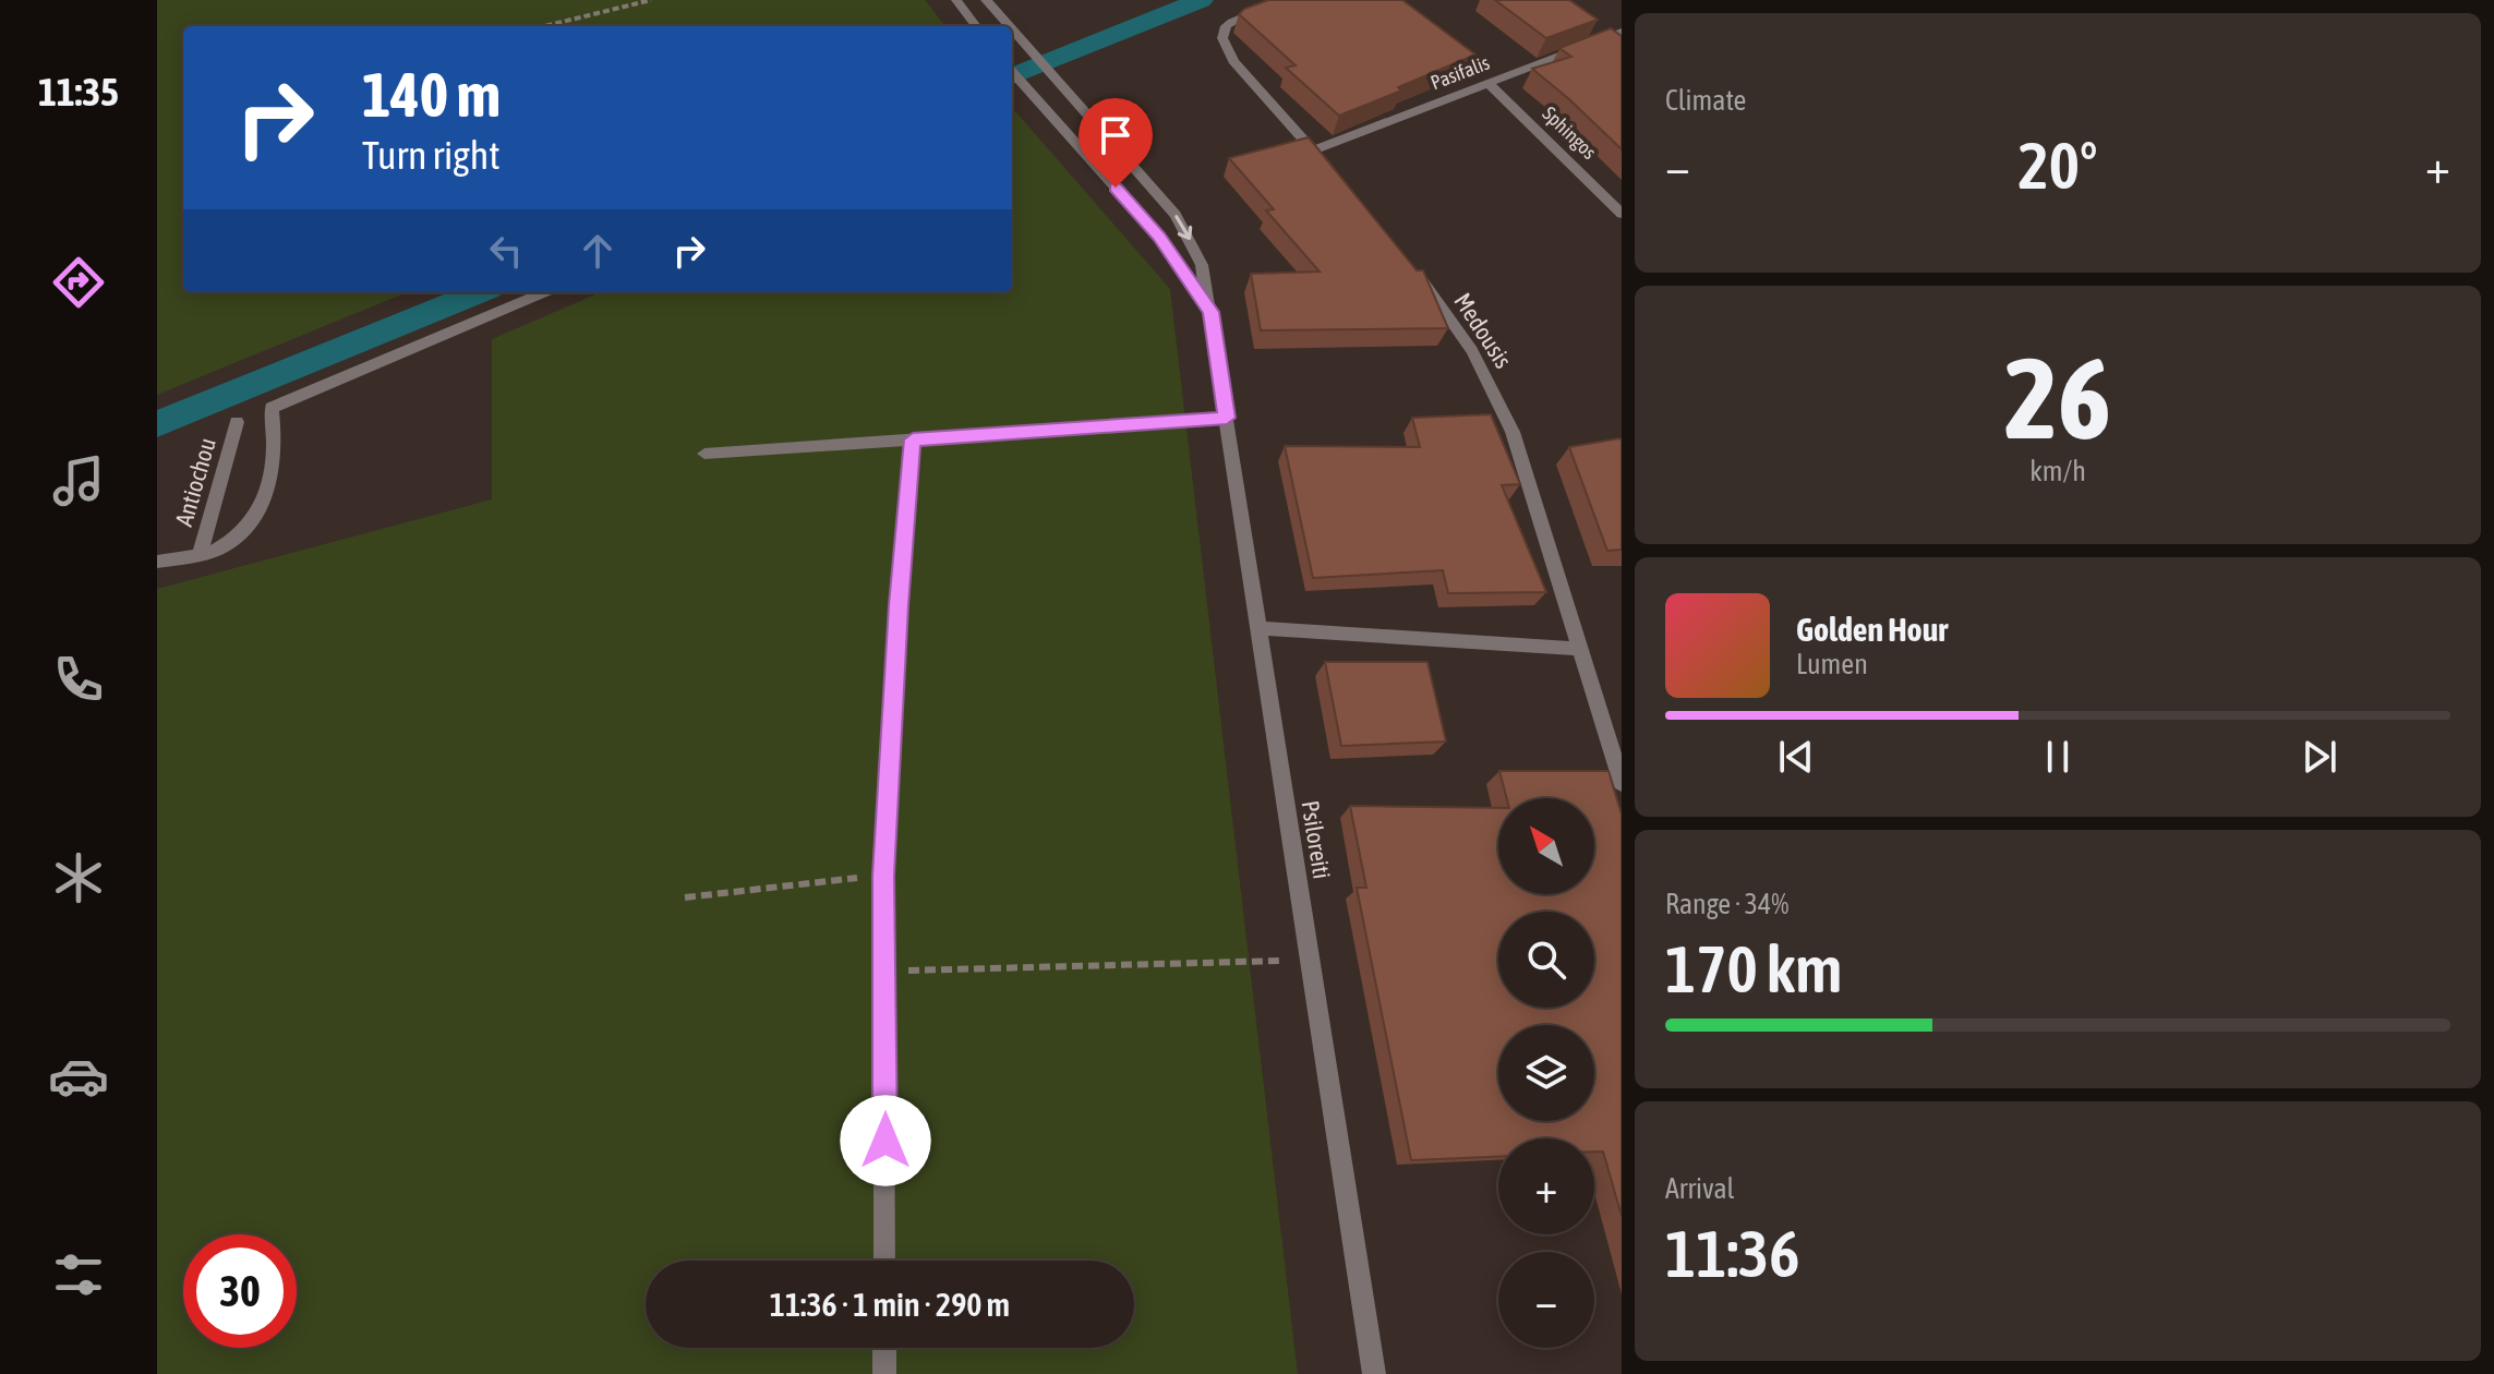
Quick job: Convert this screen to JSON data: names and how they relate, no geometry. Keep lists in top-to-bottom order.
{
  "streets": {
    "street": [
      "Pasifalis",
      "Sphingos",
      "Medousis",
      "Antiochou",
      "Psiloreiti"
    ]
  },
  "crossings": [
    ["Pasifalis", "Sphingos"]
  ],
  "north": "top left",
  "page": {
    "tabs": "11:35",
    "tile": [
      "Climate",
      ["26", "km/h"],
      ["Range · 34%", "170 km"],
      ["Arrival", "11:36"]
    ],
    "turn": ["140 m", "Turn right"],
    "heat": ["−", "20°", "+"],
    "song": ["Golden Hour", "Lumen"],
    "map_buttons": ["+", "−"],
    "limit": "30",
    "trip": "11:36 · 1 min · 290 m"
  }
}
